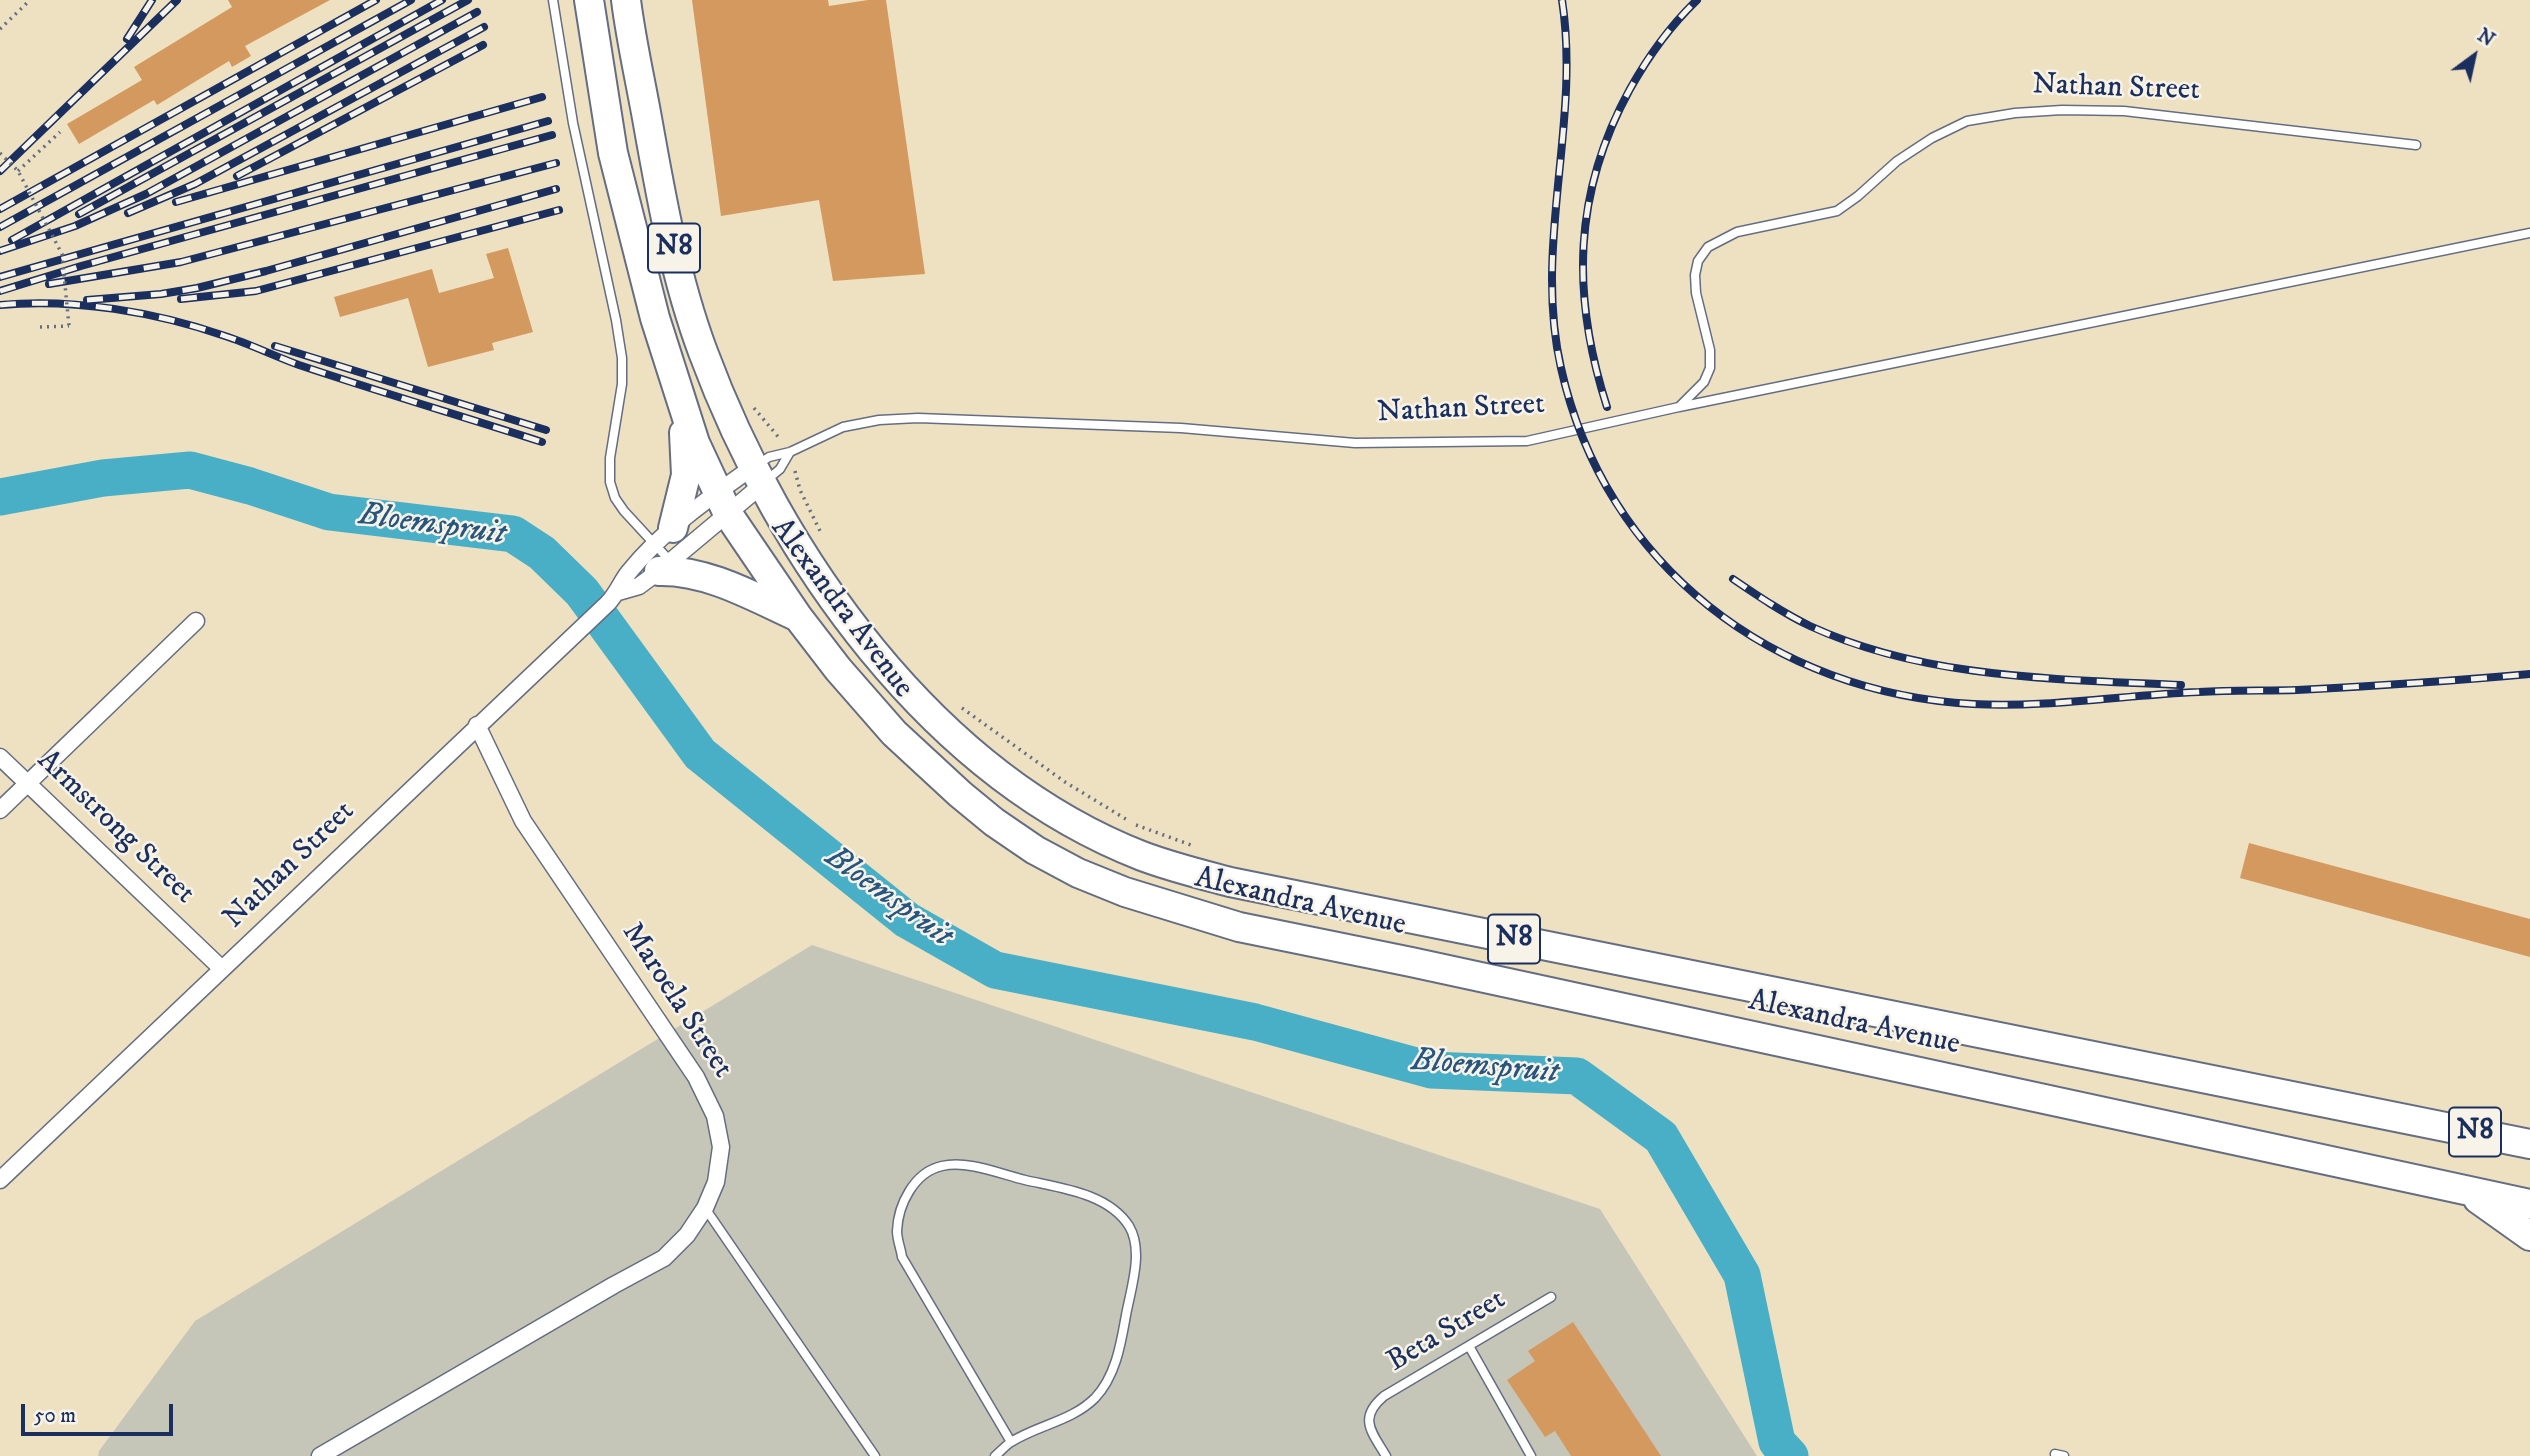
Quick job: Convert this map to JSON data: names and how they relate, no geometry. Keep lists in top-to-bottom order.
{
  "streets": {
    "highway": ["N8", "Alexandra Avenue"],
    "street": ["Nathan Street", "Armstrong Street", "Maroela Street"],
    "lane": ["Beta Street"]
  },
  "crossings": [
    ["Nathan Street", "Alexandra Avenue"],
    ["Nathan Street", "Armstrong Street"],
    ["Nathan Street", "Maroela Street"]
  ],
  "water": ["Bloemspruit"],
  "scale_bar": "50 m",
  "north": "top right"
}
